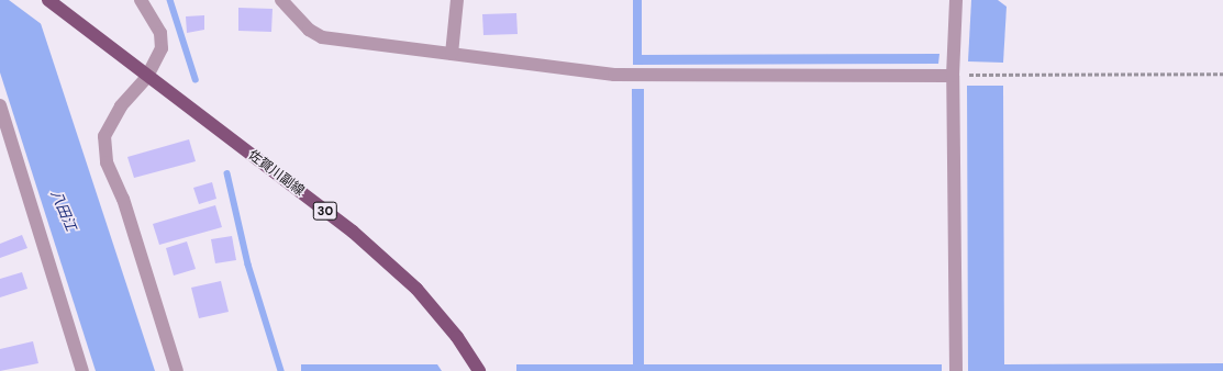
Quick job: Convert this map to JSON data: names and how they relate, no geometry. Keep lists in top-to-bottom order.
{
  "streets": {
    "main road": ["佐賀川副線", "30"]
  },
  "water": ["八田江"]
}
